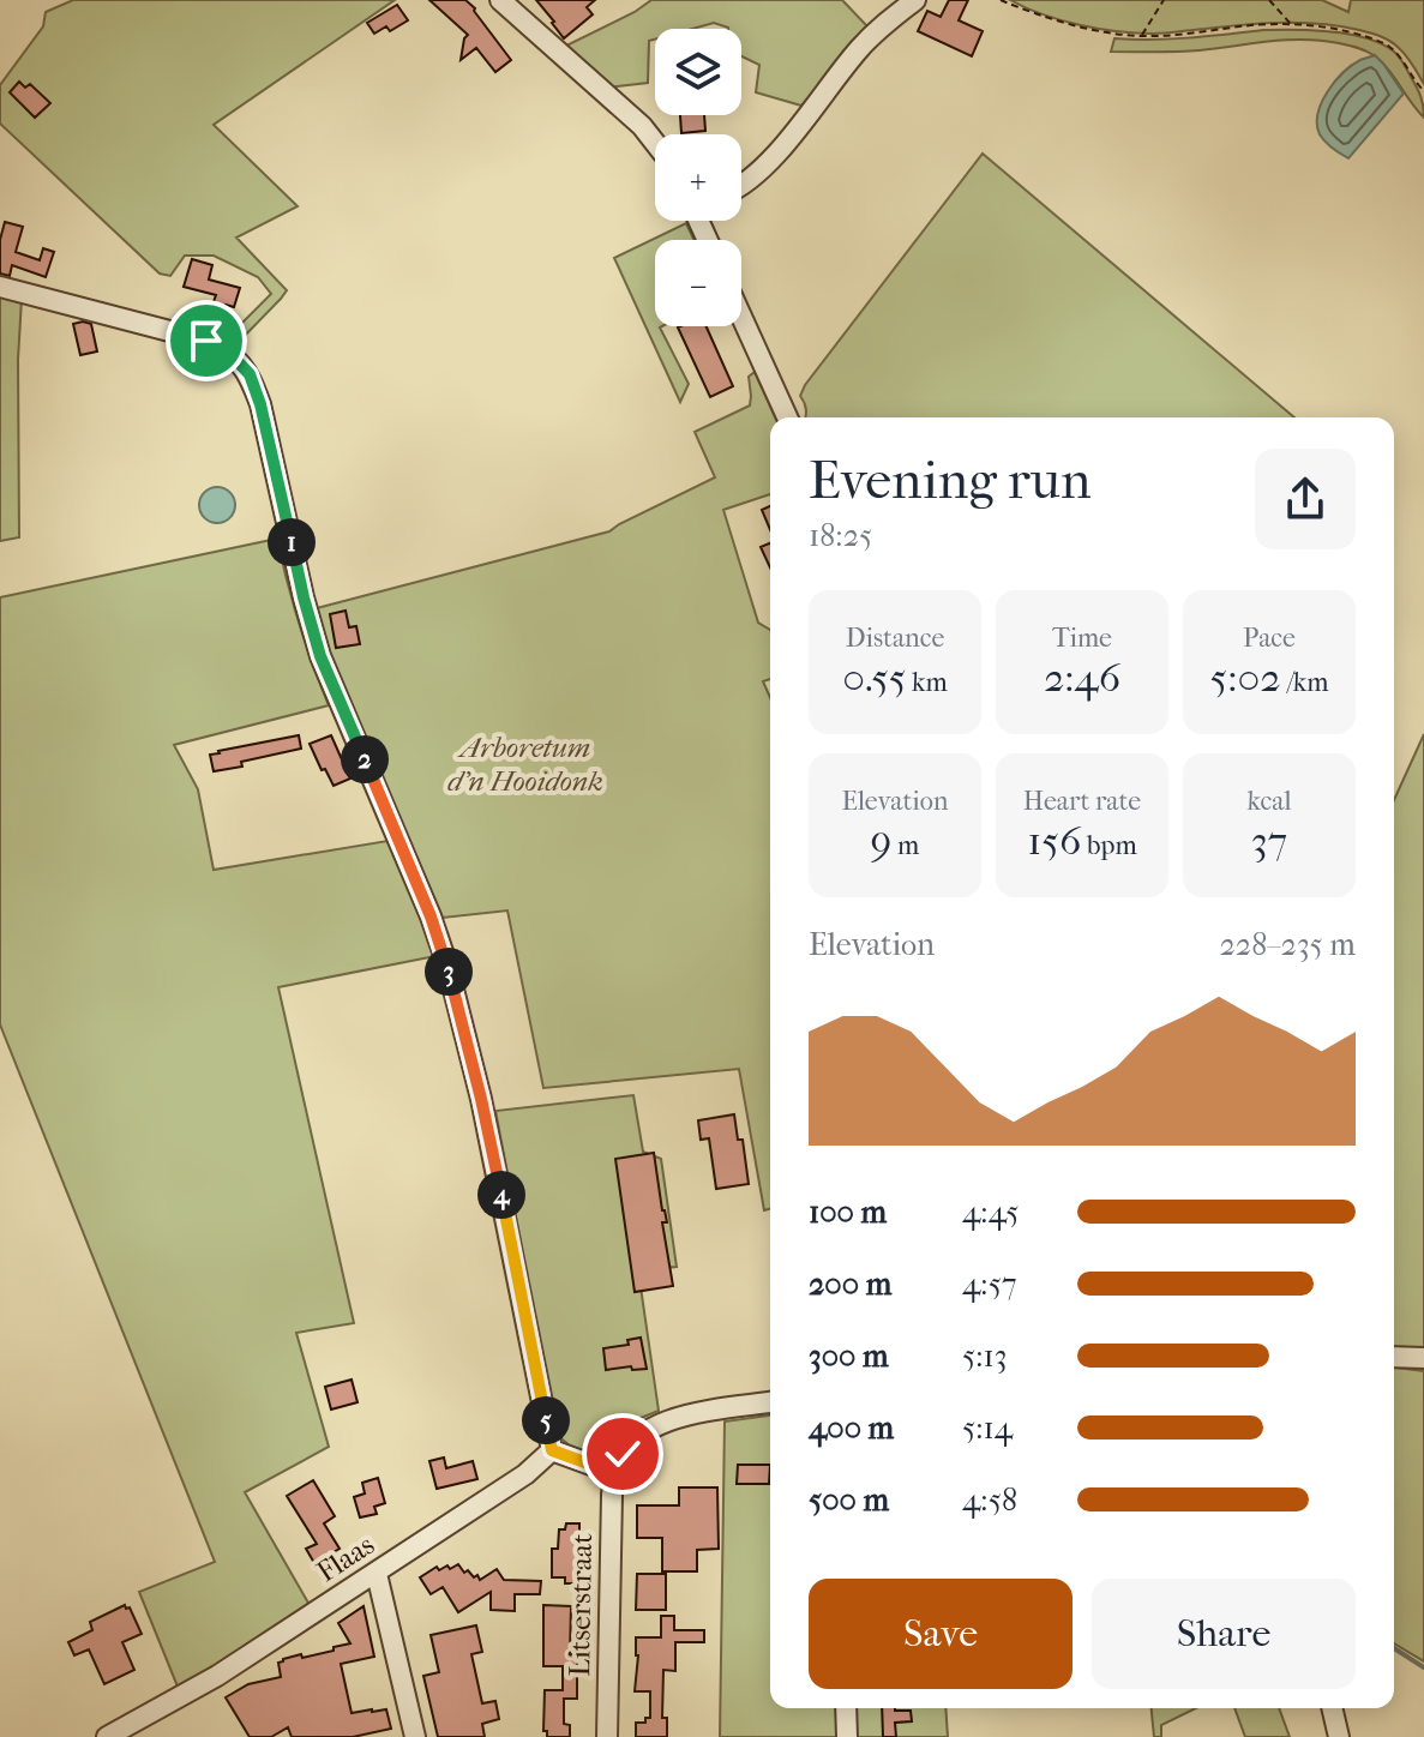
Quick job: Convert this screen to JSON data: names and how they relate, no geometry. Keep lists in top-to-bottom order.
{
  "streets": {
    "street": ["Flaas", "Litserstraat"]
  },
  "parks": ["Arboretum d'n Hooidonk"],
  "page": {
    "map_buttons": ["+", "−"],
    "heading": ["Evening run", "18:25"],
    "pins": [
      "1",
      "2",
      "3",
      "4",
      "5"
    ],
    "stats": [
      ["Distance", "0.55 km"],
      ["Time", "2:46"],
      ["Pace", "5:02 /km"],
      ["Elevation", "9 m"],
      ["Heart rate", "156 bpm"],
      ["kcal", "37"]
    ],
    "chart": ["Elevation", "228–235 m"],
    "list": [
      {
        "name": "100 m",
        "note": "4:45"
      },
      {
        "name": "200 m",
        "note": "4:57"
      },
      {
        "name": "300 m",
        "note": "5:13"
      },
      {
        "name": "400 m",
        "note": "5:14"
      },
      {
        "name": "500 m",
        "note": "4:58"
      }
    ],
    "buttons": ["Save", "Share"]
  }
}
